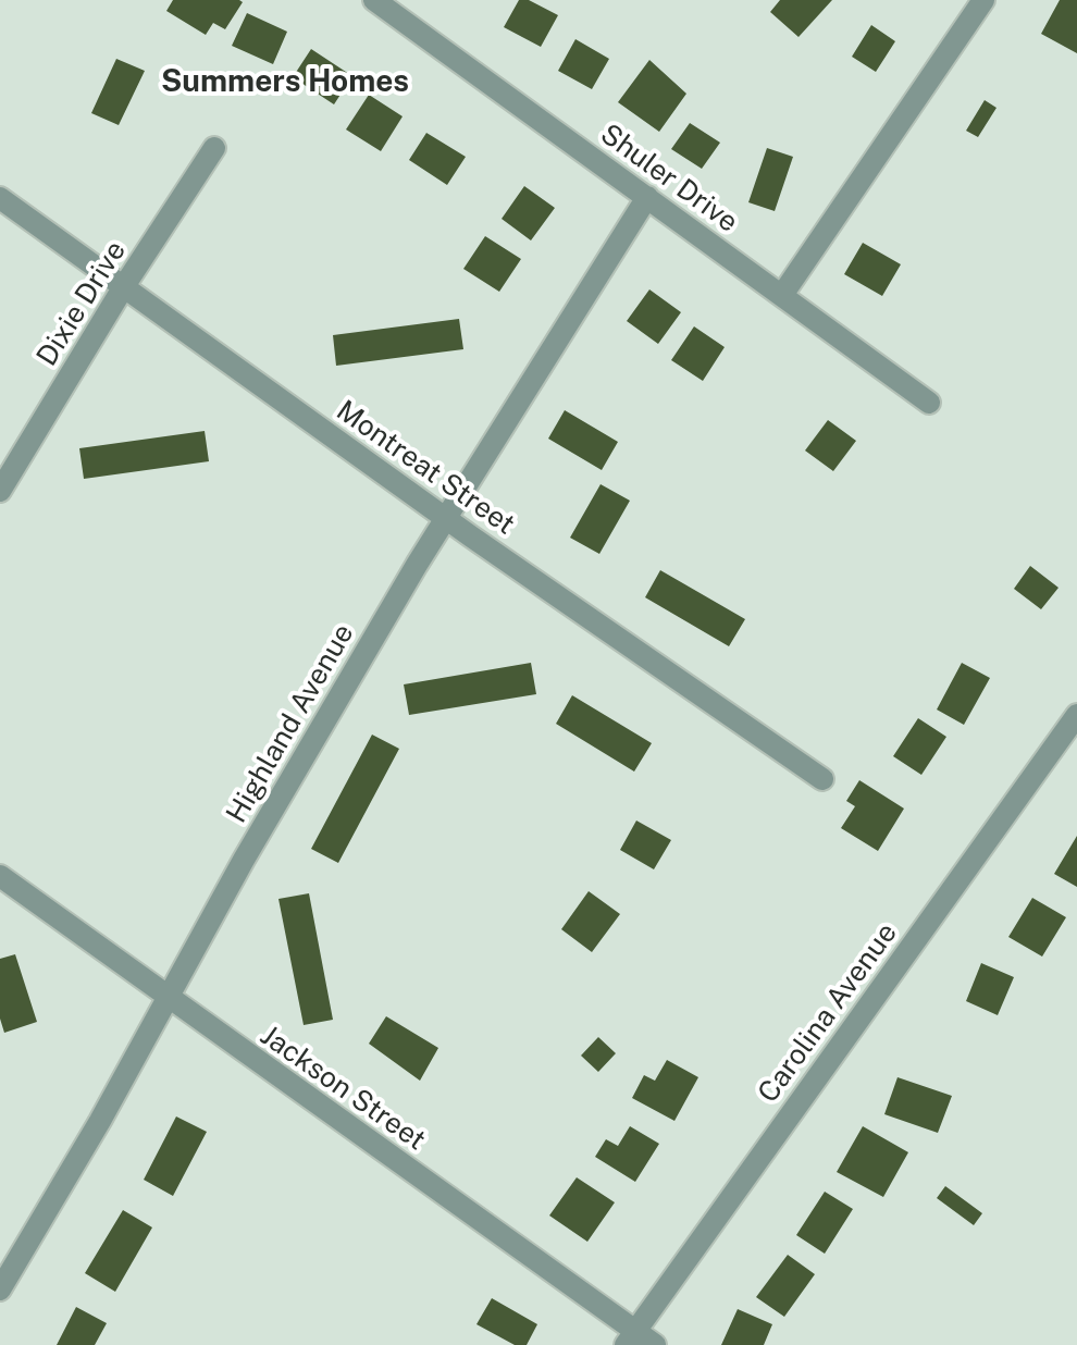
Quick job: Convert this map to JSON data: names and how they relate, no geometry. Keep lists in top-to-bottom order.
{
  "streets": {
    "street": [
      "Shuler Drive",
      "Dixie Drive",
      "Montreat Street",
      "Highland Avenue",
      "Carolina Avenue",
      "Jackson Street"
    ]
  },
  "crossings": [
    ["Shuler Drive", "Highland Avenue"],
    ["Dixie Drive", "Montreat Street"],
    ["Montreat Street", "Highland Avenue"],
    ["Highland Avenue", "Jackson Street"],
    ["Carolina Avenue", "Jackson Street"]
  ],
  "districts": ["Summers Homes"]
}
